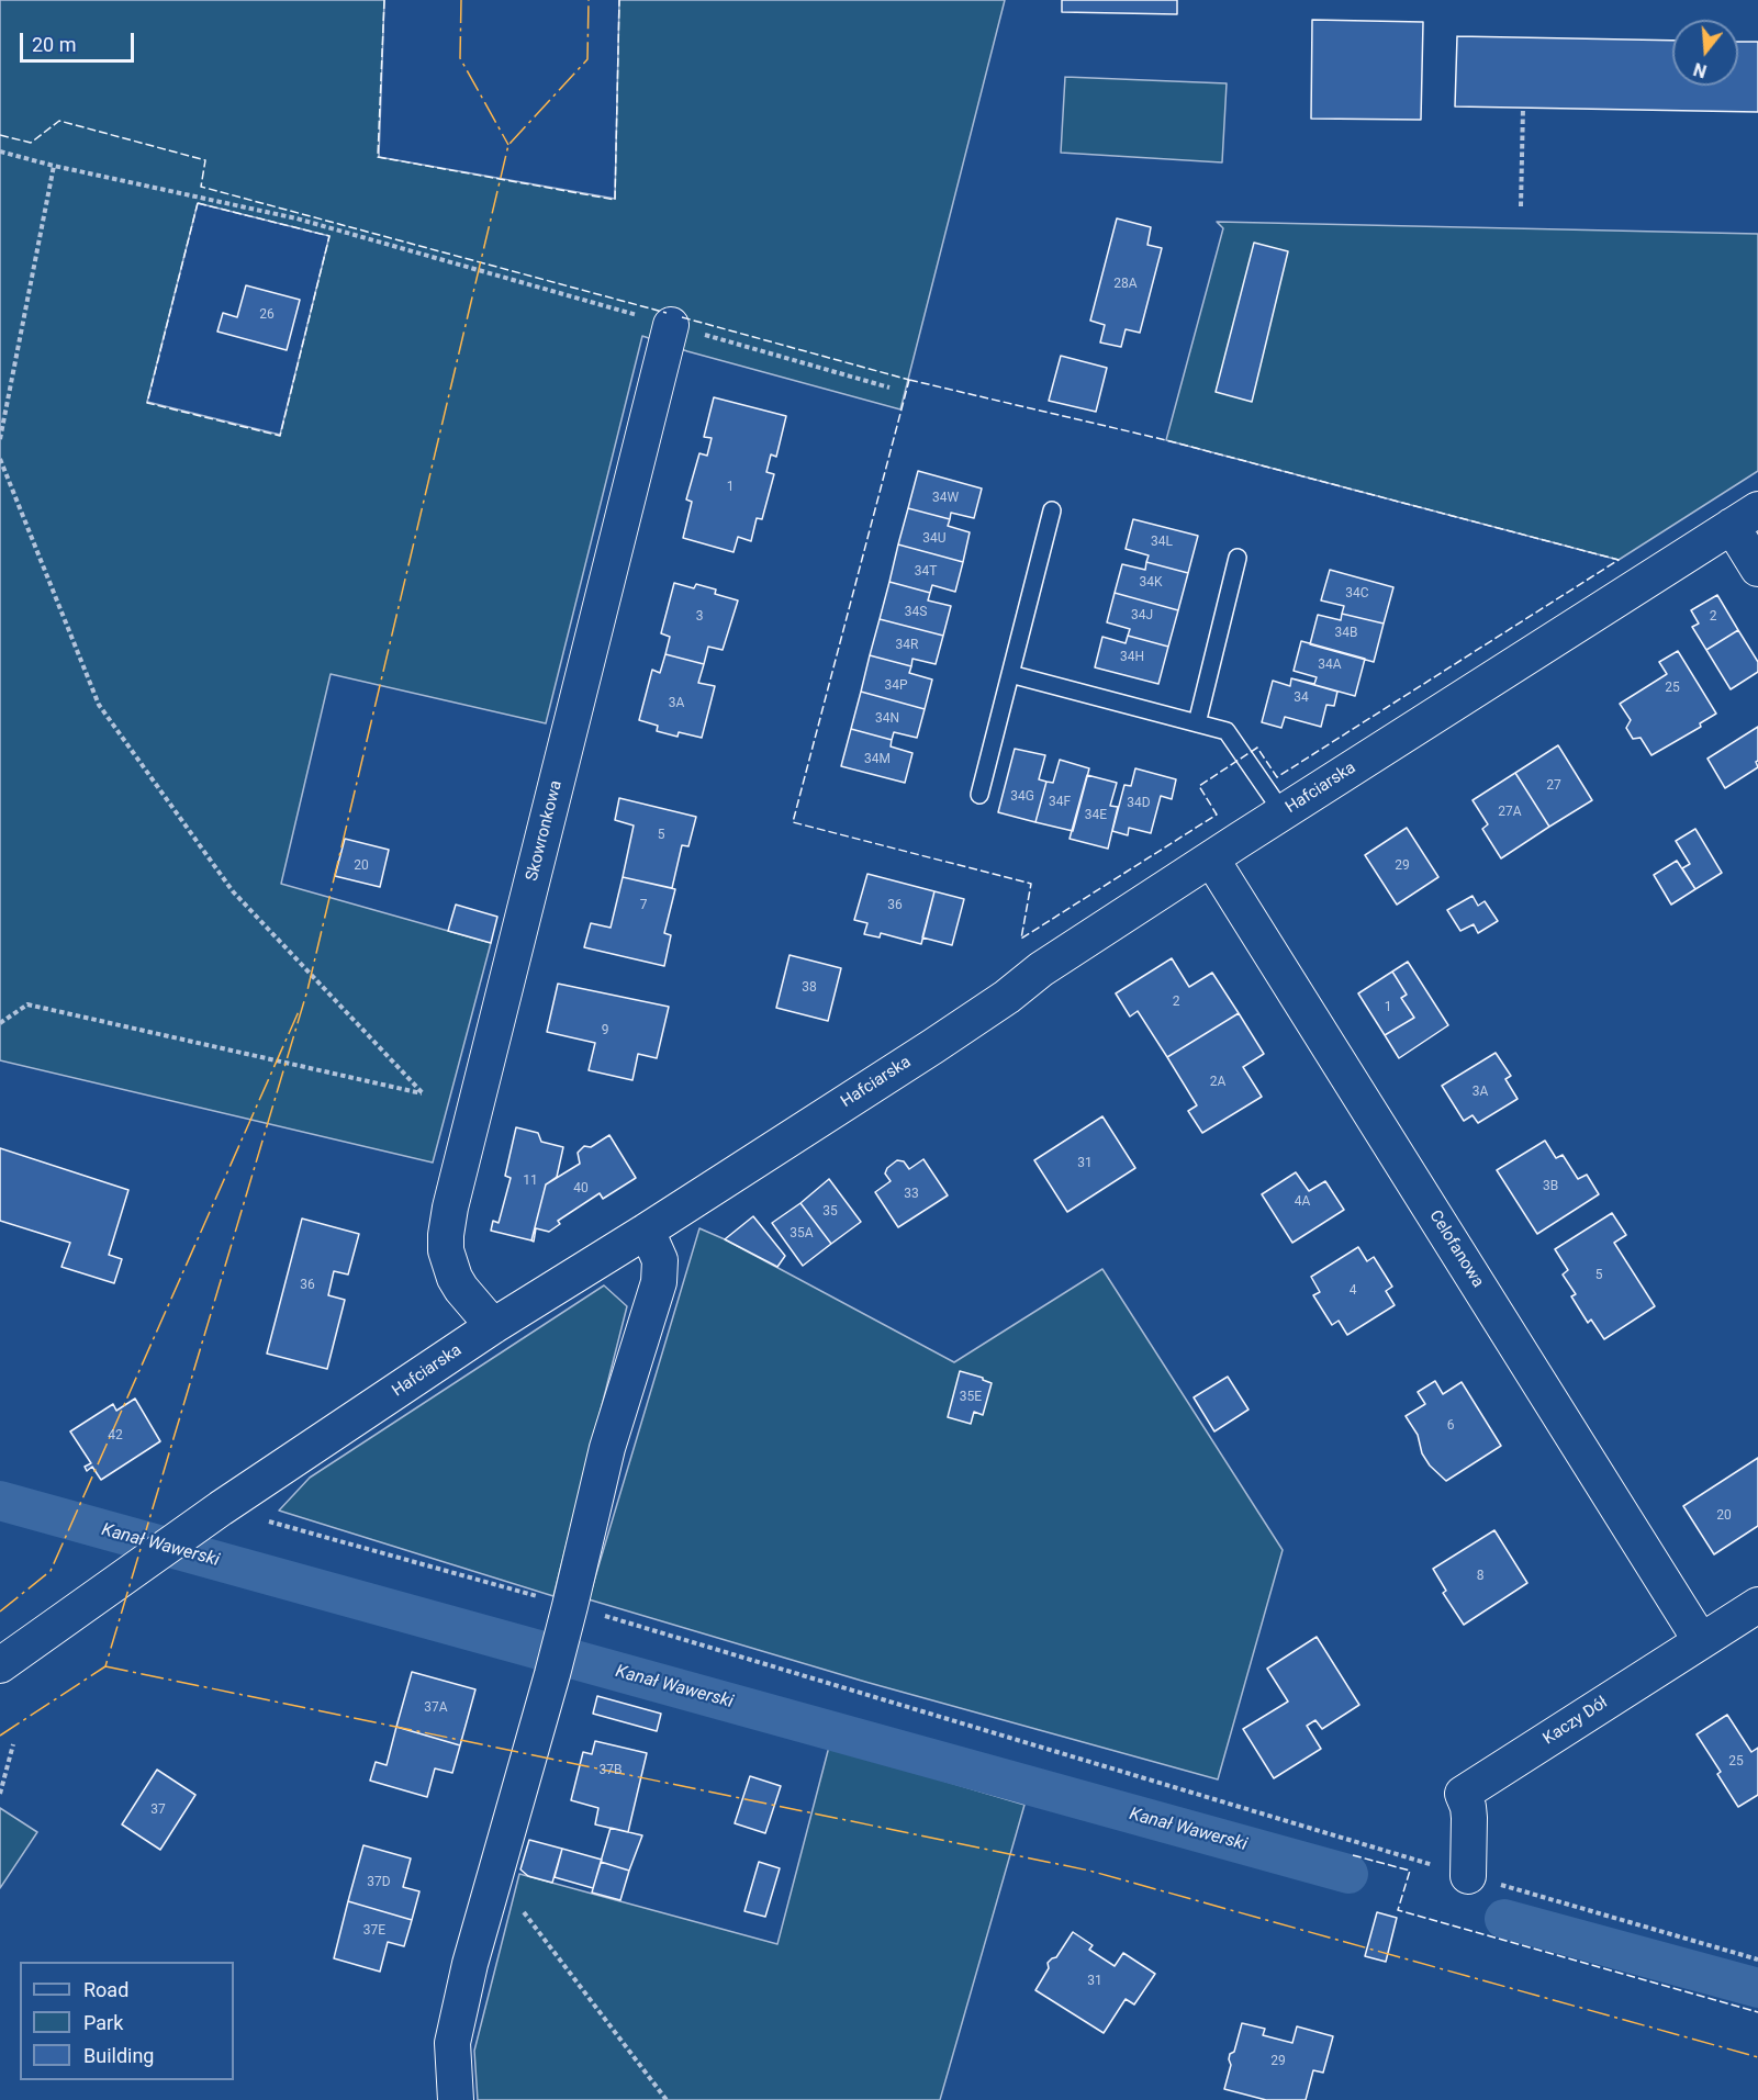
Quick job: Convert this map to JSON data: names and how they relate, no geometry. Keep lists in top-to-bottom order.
{
  "streets": {
    "street": [
      "Hafciarska",
      "Skowronkowa",
      "Celofanowa",
      "Kaczy Dół"
    ]
  },
  "crossings": [
    ["Hafciarska", "Skowronkowa"],
    ["Hafciarska", "Celofanowa"],
    ["Celofanowa", "Kaczy Dół"]
  ],
  "water": ["Kanał Wawerski"],
  "house_numbers": [
    "28A",
    "26",
    "1",
    "34W",
    "34U",
    "34L",
    "34T",
    "34K",
    "34C",
    "34S",
    "34J",
    "3",
    "2",
    "34B",
    "34R",
    "34H",
    "34A",
    "34P",
    "25",
    "34",
    "3A",
    "34N",
    "34M",
    "27",
    "34G",
    "34F",
    "34D",
    "27A",
    "34E",
    "5",
    "20",
    "29",
    "7",
    "36",
    "38",
    "2",
    "1",
    "9",
    "2A",
    "3A",
    "31",
    "11",
    "3B",
    "40",
    "33",
    "4A",
    "35",
    "35A",
    "5",
    "36",
    "4",
    "35E",
    "6",
    "42",
    "20",
    "8",
    "37A",
    "25",
    "37B",
    "37",
    "37D",
    "37E",
    "31",
    "29"
  ],
  "legend": ["Road", "Park", "Building"],
  "scale_bar": "20 m",
  "north": "bottom"
}
